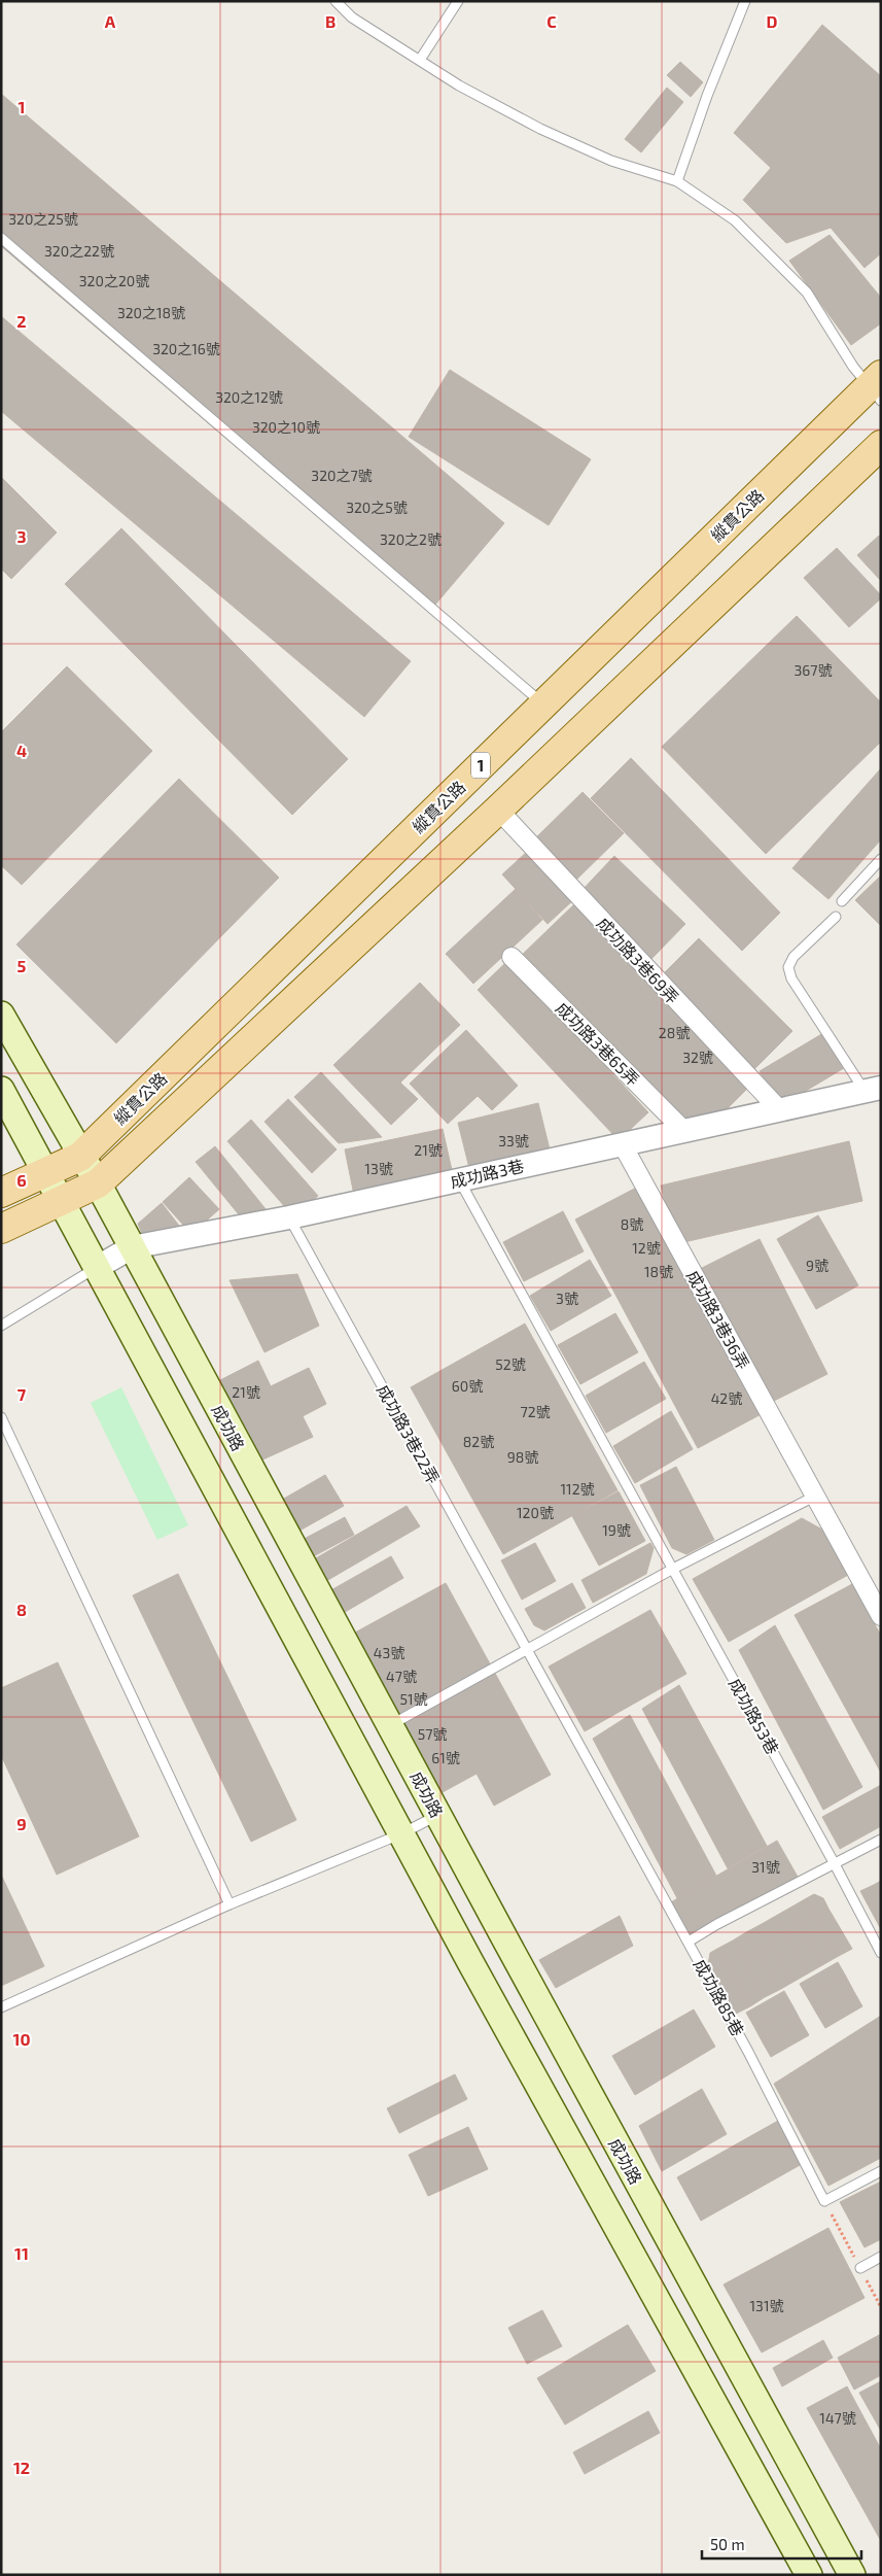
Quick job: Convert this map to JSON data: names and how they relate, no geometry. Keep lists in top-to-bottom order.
{
  "streets": {
    "main road": ["縱貫公路", "1", "成功路"],
    "street": [
      "成功路3巷69弄",
      "成功路3巷65弄",
      "成功路3巷",
      "成功路3巷36弄"
    ],
    "lane": ["成功路3巷22弄", "成功路53巷", "成功路85巷"]
  },
  "crossings": [
    ["縱貫公路", "成功路3巷69弄"],
    ["縱貫公路", "成功路"],
    ["成功路3巷69弄", "成功路3巷"],
    ["成功路3巷65弄", "成功路3巷"],
    ["成功路3巷", "成功路3巷36弄"],
    ["成功路3巷", "成功路"],
    ["成功路3巷", "成功路3巷22弄"],
    ["成功路53巷", "成功路85巷"]
  ],
  "house_numbers": [
    "320之25號",
    "320之22號",
    "320之20號",
    "320之18號",
    "320之16號",
    "320之12號",
    "320之10號",
    "320之7號",
    "320之5號",
    "320之2號",
    "367號",
    "28號",
    "32號",
    "33號",
    "21號",
    "13號",
    "8號",
    "12號",
    "9號",
    "18號",
    "3號",
    "52號",
    "60號",
    "21號",
    "42號",
    "72號",
    "82號",
    "98號",
    "112號",
    "120號",
    "19號",
    "43號",
    "47號",
    "51號",
    "57號",
    "61號",
    "31號",
    "131號",
    "147號"
  ],
  "scale_bar": "50 m",
  "grid": {
    "columns": [
      "A",
      "B",
      "C",
      "D"
    ],
    "rows": [
      "1",
      "2",
      "3",
      "4",
      "5",
      "6",
      "7",
      "8",
      "9",
      "10",
      "11",
      "12"
    ]
  }
}
